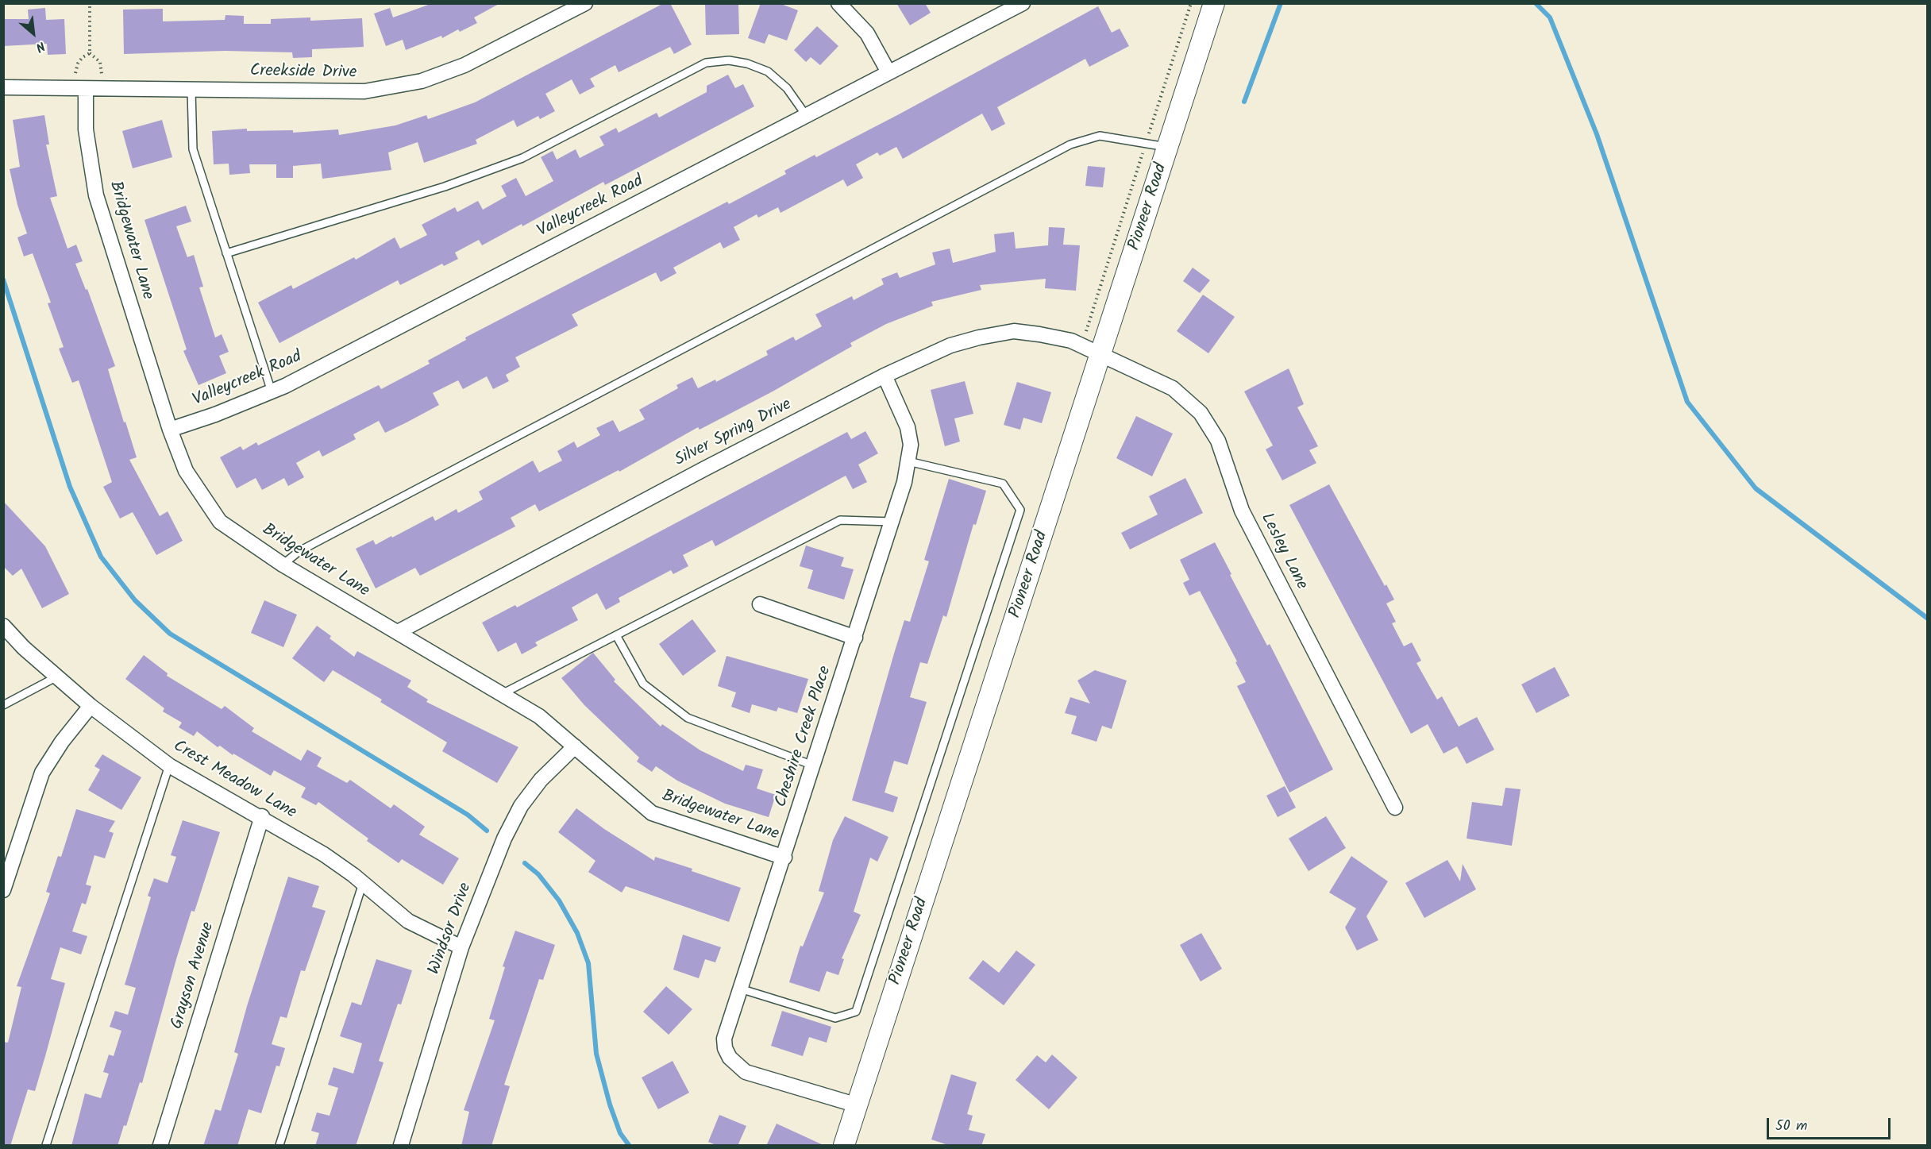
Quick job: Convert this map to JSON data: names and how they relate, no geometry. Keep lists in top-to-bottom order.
{
  "streets": {
    "main road": ["Pioneer Road"],
    "street": [
      "Creekside Drive",
      "Valleycreek Road",
      "Bridgewater Lane",
      "Silver Spring Drive",
      "Lesley Lane",
      "Cheshire Creek Place",
      "Crest Meadow Lane",
      "Windsor Drive",
      "Grayson Avenue"
    ]
  },
  "crossings": [
    ["Creekside Drive", "Bridgewater Lane"],
    ["Valleycreek Road", "Bridgewater Lane"],
    ["Pioneer Road", "Silver Spring Drive"],
    ["Pioneer Road", "Lesley Lane"],
    ["Pioneer Road", "Cheshire Creek Place"],
    ["Bridgewater Lane", "Silver Spring Drive"],
    ["Bridgewater Lane", "Cheshire Creek Place"],
    ["Bridgewater Lane", "Windsor Drive"],
    ["Silver Spring Drive", "Lesley Lane"],
    ["Silver Spring Drive", "Cheshire Creek Place"],
    ["Crest Meadow Lane", "Windsor Drive"],
    ["Crest Meadow Lane", "Grayson Avenue"]
  ],
  "scale_bar": "50 m",
  "north": "bottom right"
}
